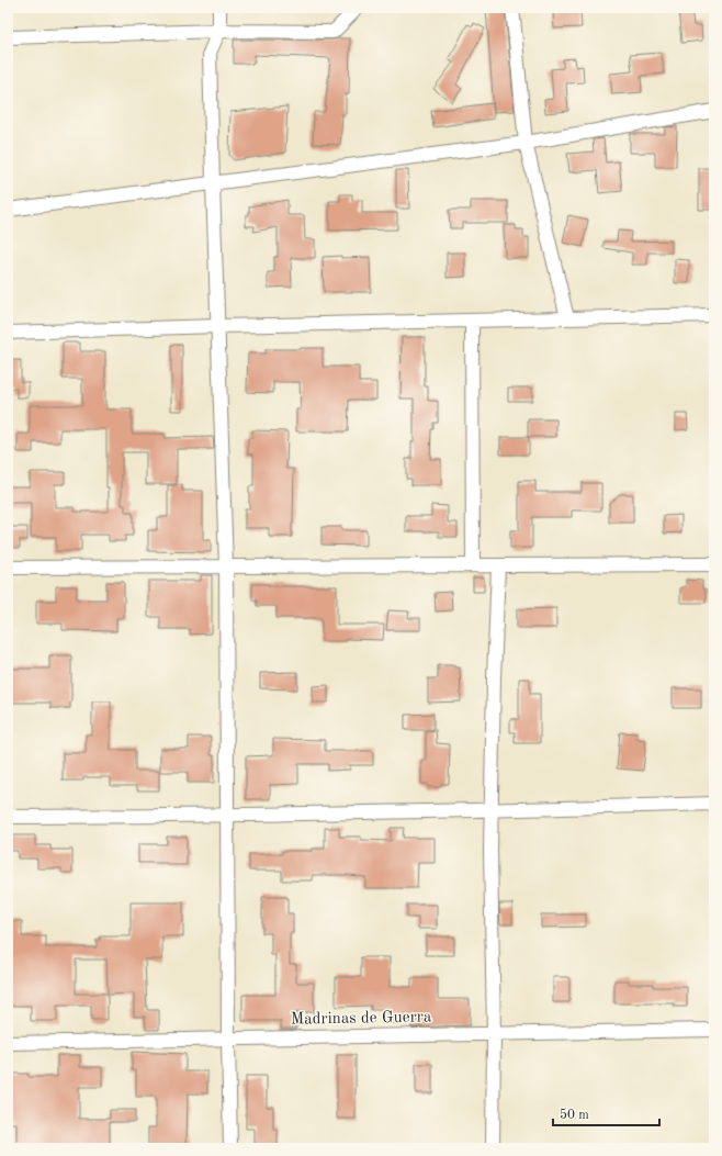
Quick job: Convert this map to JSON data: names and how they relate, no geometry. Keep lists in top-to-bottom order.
{
  "streets": {
    "street": ["Madrinas de Guerra"]
  },
  "scale_bar": "50 m"
}
